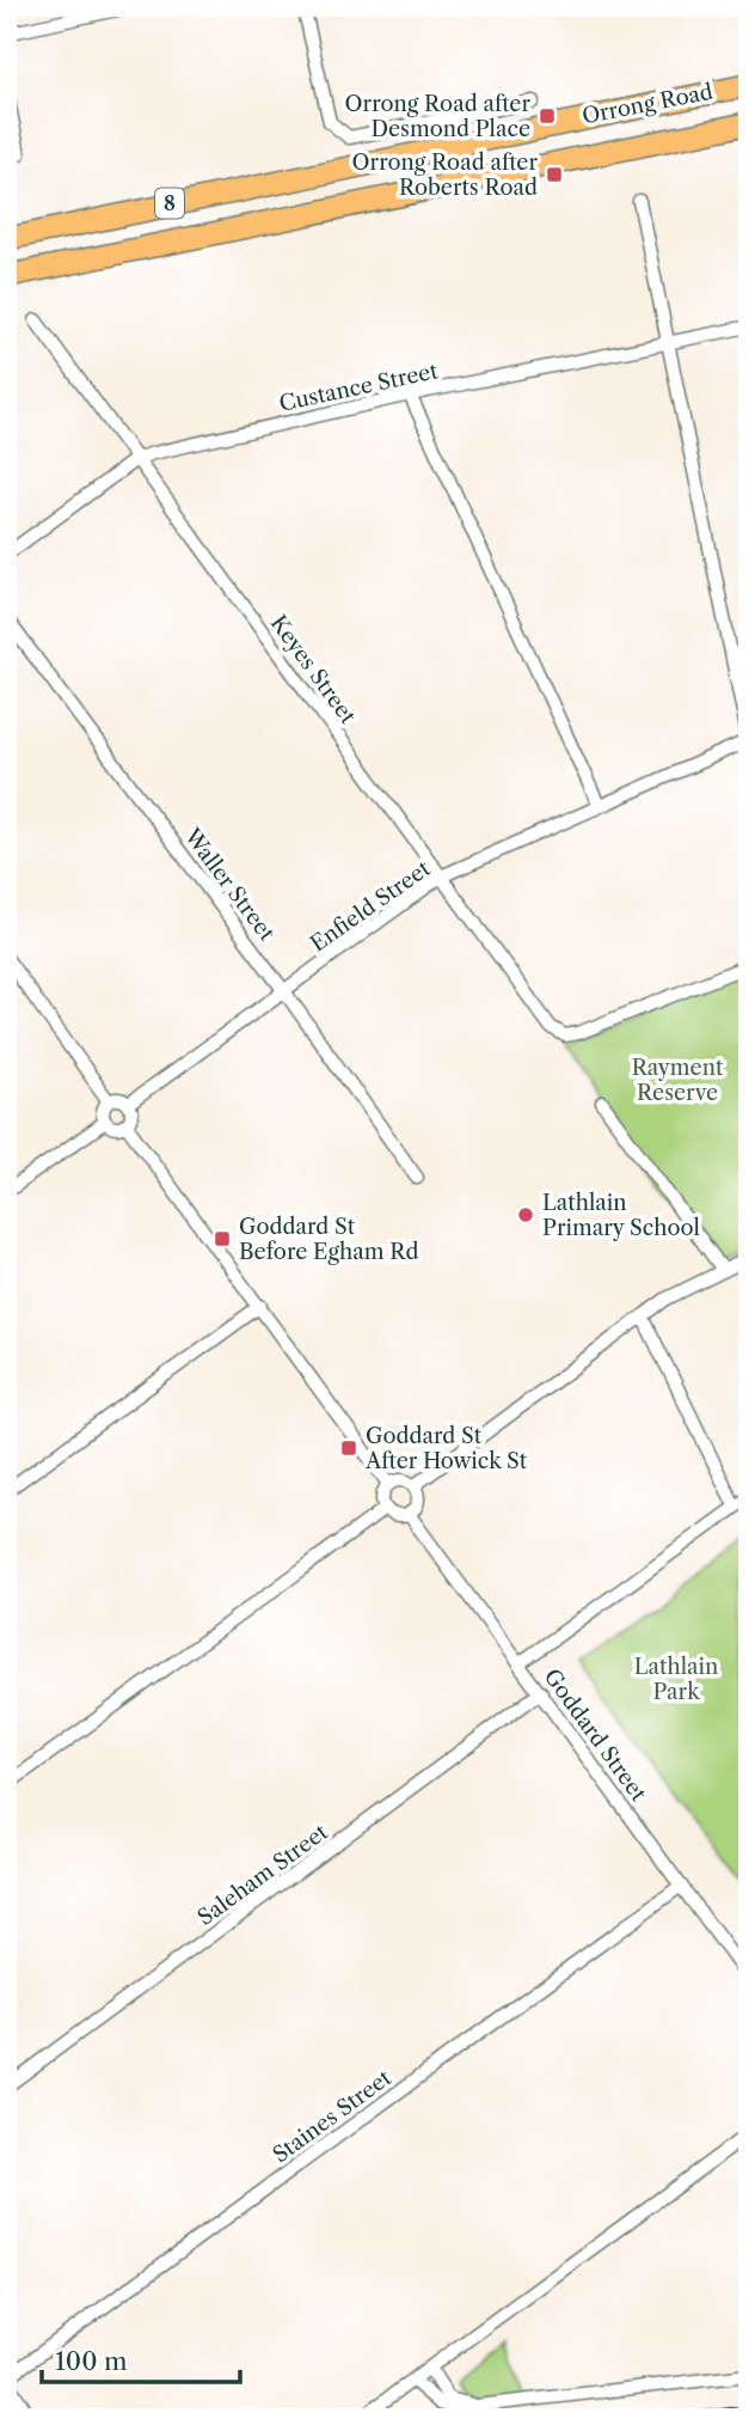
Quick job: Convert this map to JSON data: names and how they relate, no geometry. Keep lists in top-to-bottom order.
{
  "streets": {
    "highway": ["Orrong Road", "8"],
    "street": [
      "Custance Street",
      "Keyes Street",
      "Waller Street",
      "Enfield Street",
      "Goddard Street",
      "Saleham Street",
      "Staines Street"
    ]
  },
  "crossings": [
    ["Custance Street", "Keyes Street"],
    ["Keyes Street", "Enfield Street"],
    ["Waller Street", "Enfield Street"],
    ["Goddard Street", "Saleham Street"],
    ["Goddard Street", "Staines Street"]
  ],
  "parks": ["Rayment Reserve", "Lathlain Park"],
  "places": {
    "transit": [
      "Orrong Road after Desmond Place",
      "Orrong Road after Roberts Road",
      "Goddard St Before Egham Rd",
      "Goddard St After Howick St"
    ],
    "other": ["Lathlain Primary School"]
  },
  "scale_bar": "100 m"
}
